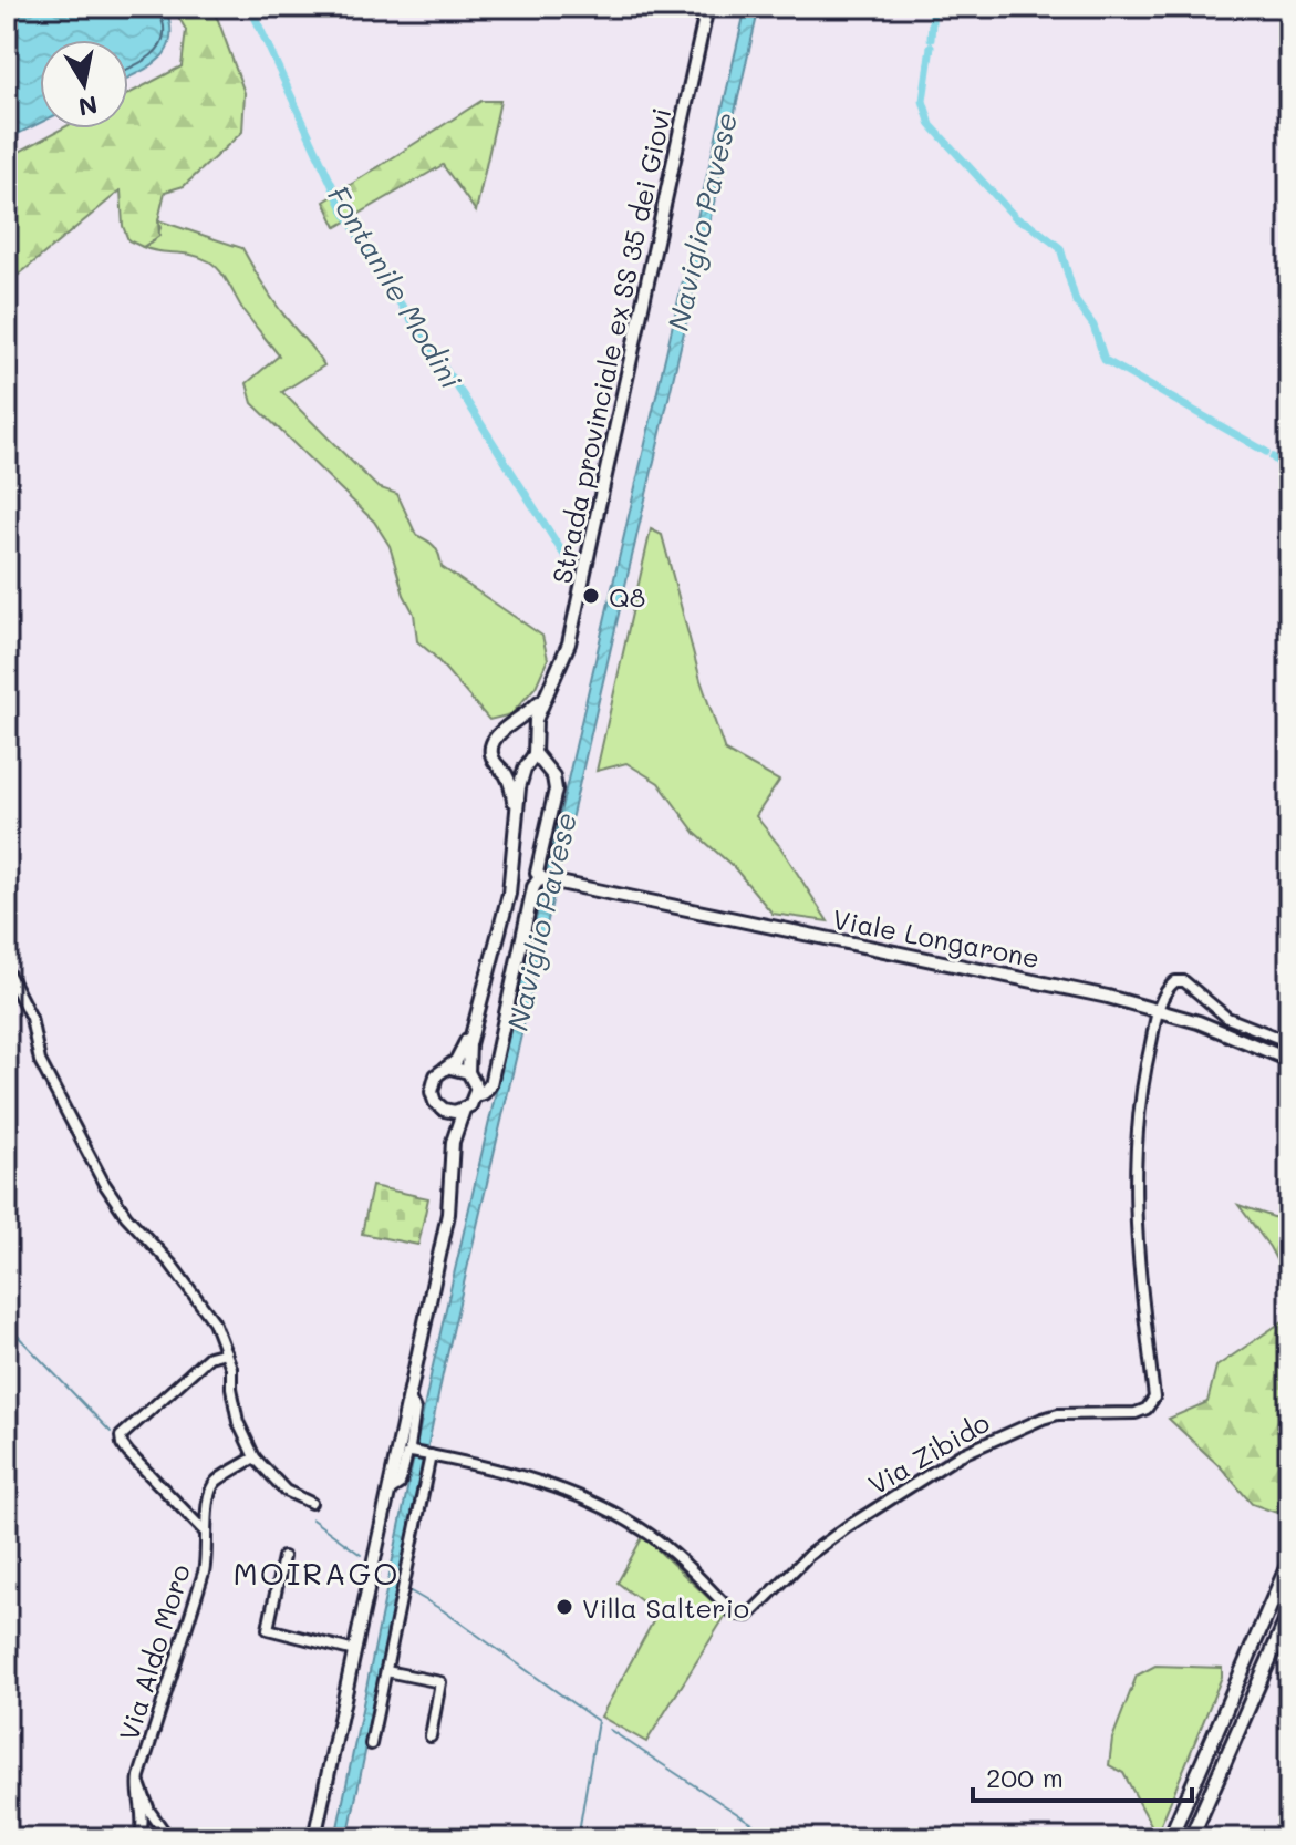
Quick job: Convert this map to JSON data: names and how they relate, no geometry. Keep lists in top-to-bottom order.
{
  "streets": {
    "main road": ["Strada provinciale ex SS 35 dei Giovi", "Viale Longarone"],
    "street": ["Via Zibido", "Via Aldo Moro"]
  },
  "crossings": [
    ["Viale Longarone", "Via Zibido"]
  ],
  "districts": ["MOIRAGO"],
  "water": ["Naviglio Pavese", "Fontanile Modini"],
  "places": ["Q8", "Villa Salterio"],
  "scale_bar": "200 m",
  "north": "bottom"
}
